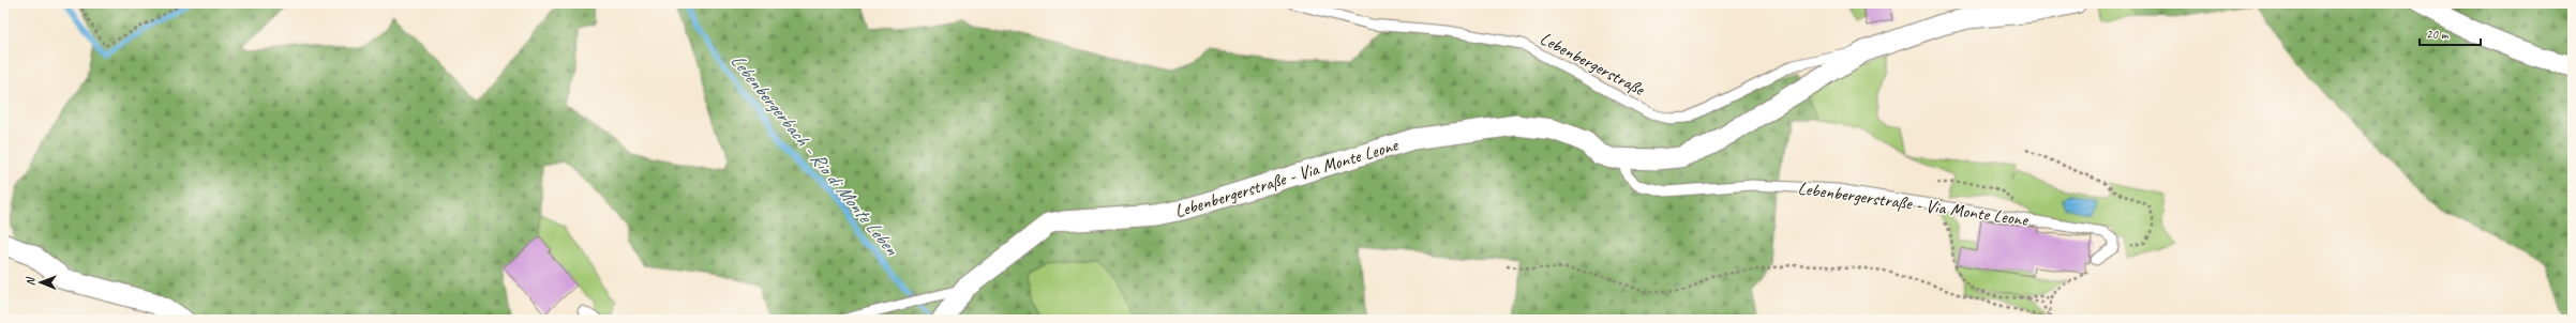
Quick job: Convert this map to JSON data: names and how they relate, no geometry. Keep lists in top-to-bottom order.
{
  "streets": {
    "street": ["Lebenbergerstraße - Via Monte Leone"],
    "lane": ["Lebenbergerstraße"]
  },
  "crossings": [
    ["Lebenbergerstraße", "Lebenbergerstraße - Via Monte Leone"]
  ],
  "water": ["Lebenbergerbach - Rio di Monte Leben"],
  "scale_bar": "20 m",
  "north": "left"
}
